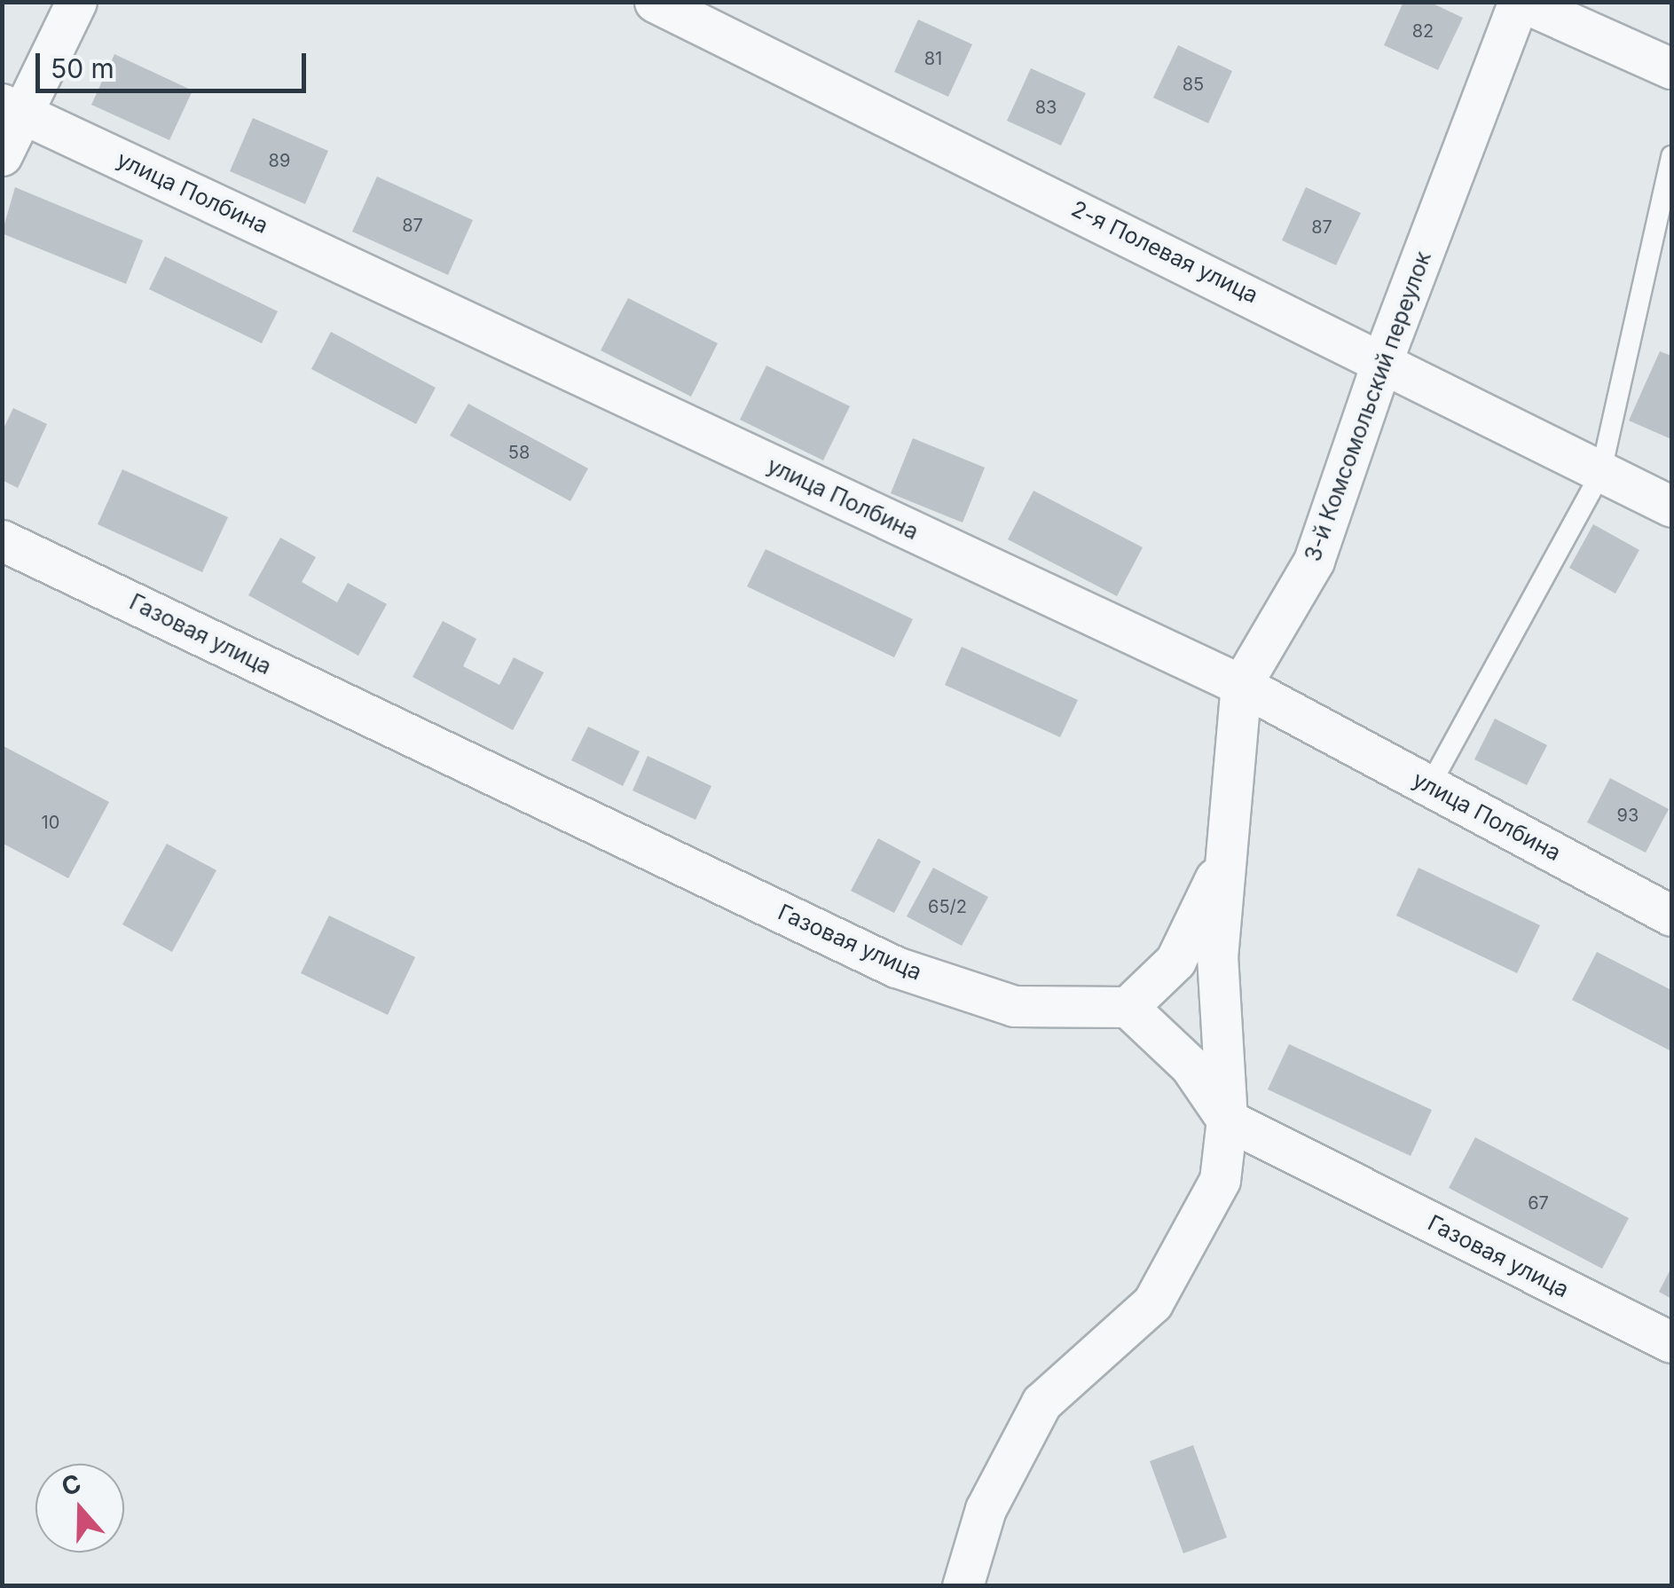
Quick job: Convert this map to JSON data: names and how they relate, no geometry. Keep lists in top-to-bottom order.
{
  "streets": {
    "street": [
      "улица Полбина",
      "2-я Полевая улица",
      "3-й Комсомольский переулок",
      "Газовая улица"
    ]
  },
  "crossings": [
    ["улица Полбина", "3-й Комсомольский переулок"],
    ["2-я Полевая улица", "3-й Комсомольский переулок"],
    ["3-й Комсомольский переулок", "Газовая улица"]
  ],
  "house_numbers": [
    "82",
    "81",
    "85",
    "83",
    "89",
    "87",
    "87",
    "58",
    "93",
    "10",
    "65/2",
    "67"
  ],
  "scale_bar": "50 m",
  "north": "top"
}
